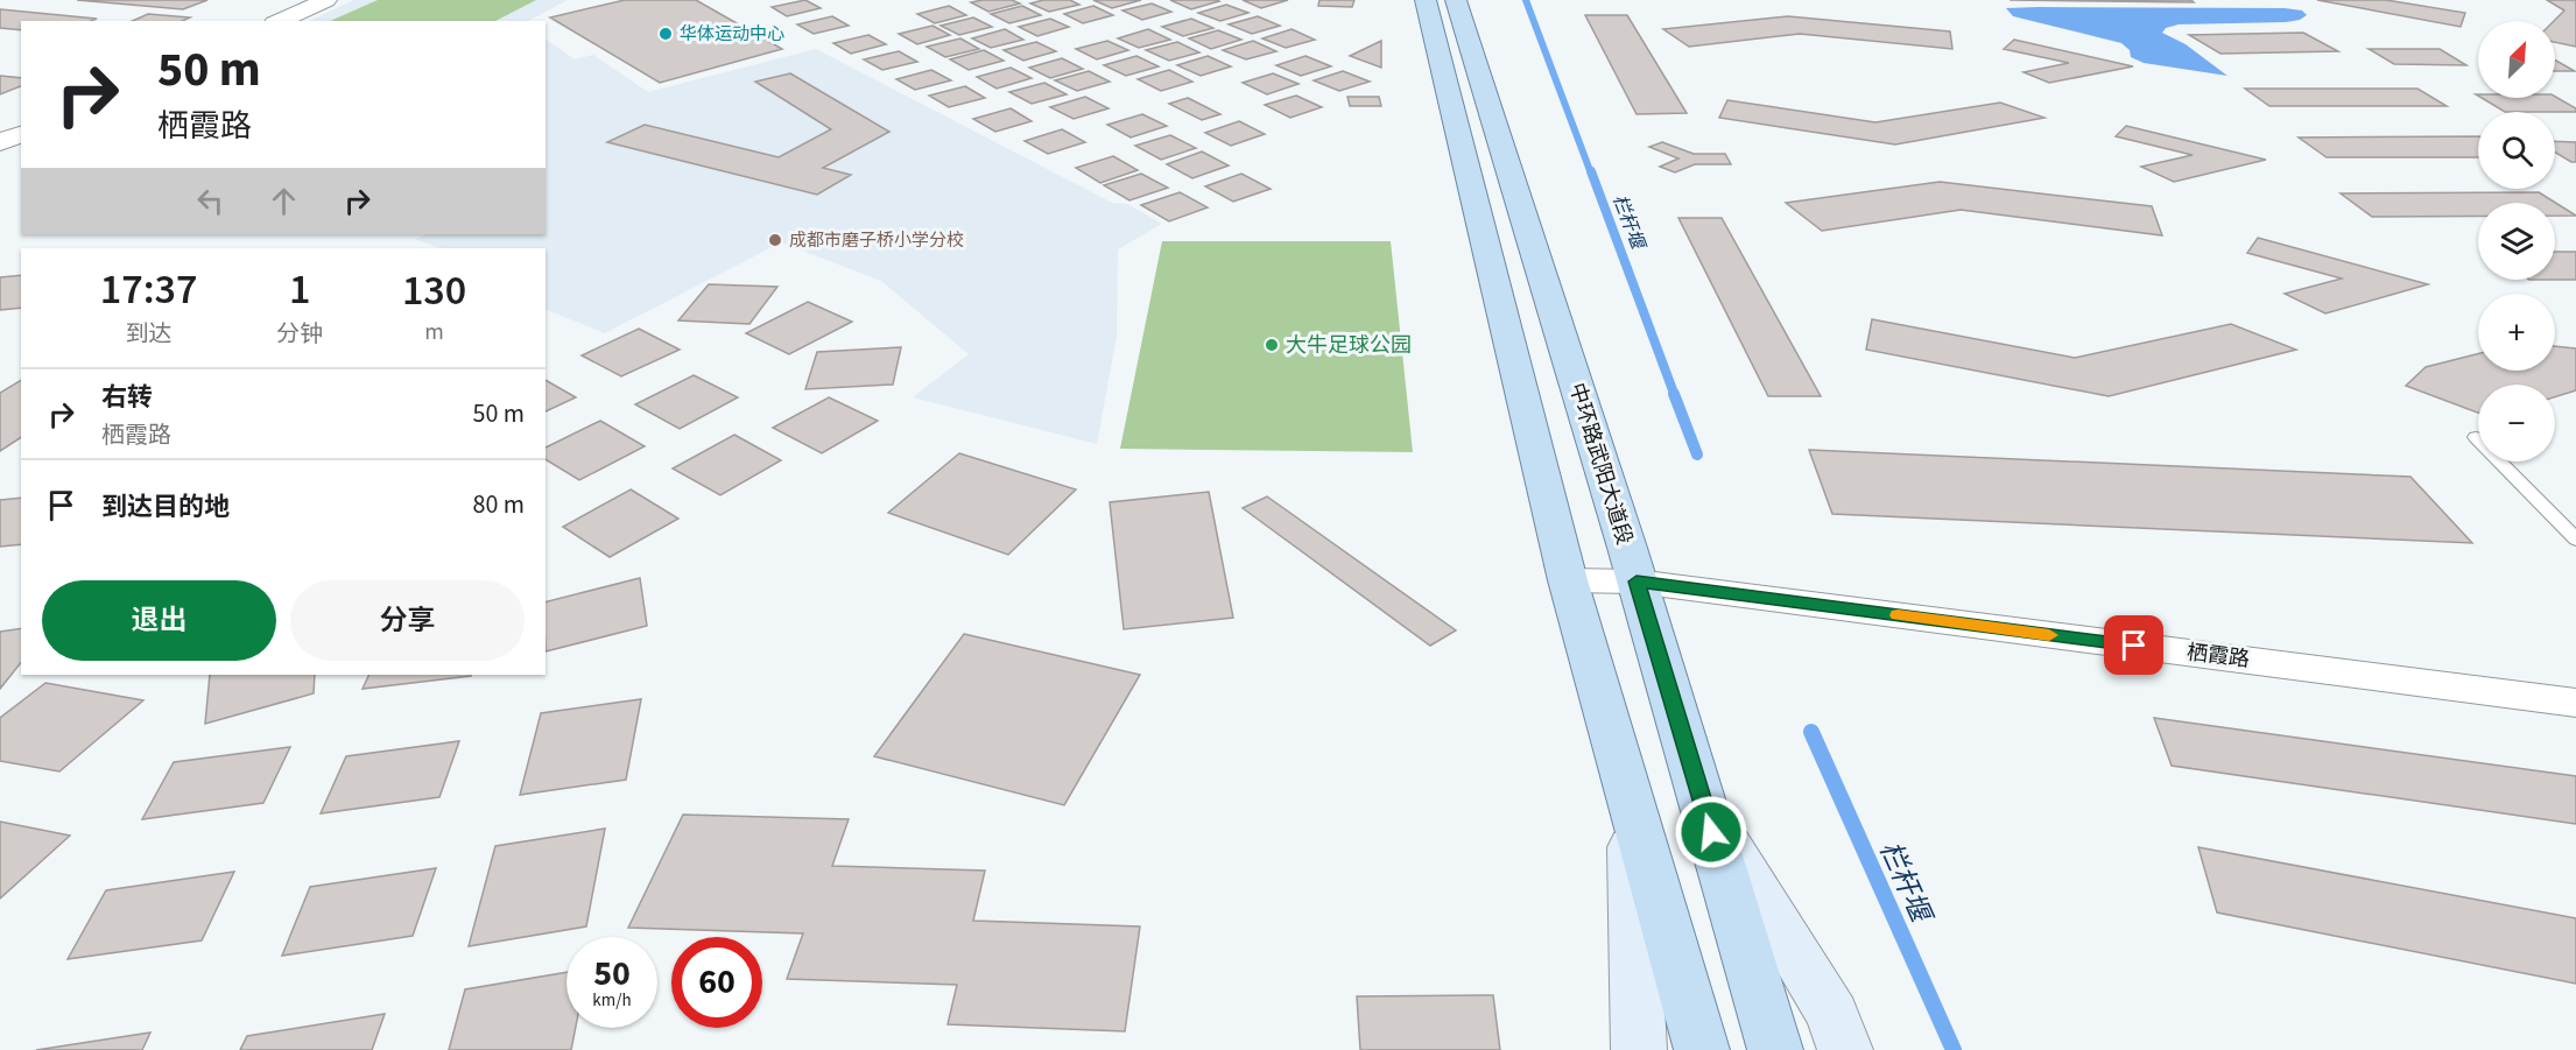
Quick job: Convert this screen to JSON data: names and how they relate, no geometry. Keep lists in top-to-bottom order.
{
  "streets": {
    "main road": ["中环路武阳大道段"],
    "street": ["栖霞路"]
  },
  "crossings": [
    ["中环路武阳大道段", "栖霞路"]
  ],
  "water": ["栏杆堰"],
  "places": ["华体运动中心", "成都市磨子桥小学分校", "大牛足球公园"],
  "north": "top right",
  "page": {
    "map_buttons": ["+", "−"],
    "turn": ["50 m", "栖霞路"],
    "eta": [
      "17:37",
      "到达",
      "1",
      "分钟",
      "130",
      "m"
    ],
    "list": [
      {
        "name": "右转",
        "note": "栖霞路",
        "value": "50 m"
      },
      {
        "name": "到达目的地",
        "value": "80 m"
      }
    ],
    "buttons": ["退出", "分享"],
    "speed": "50 km/h",
    "limit": "60"
  }
}
